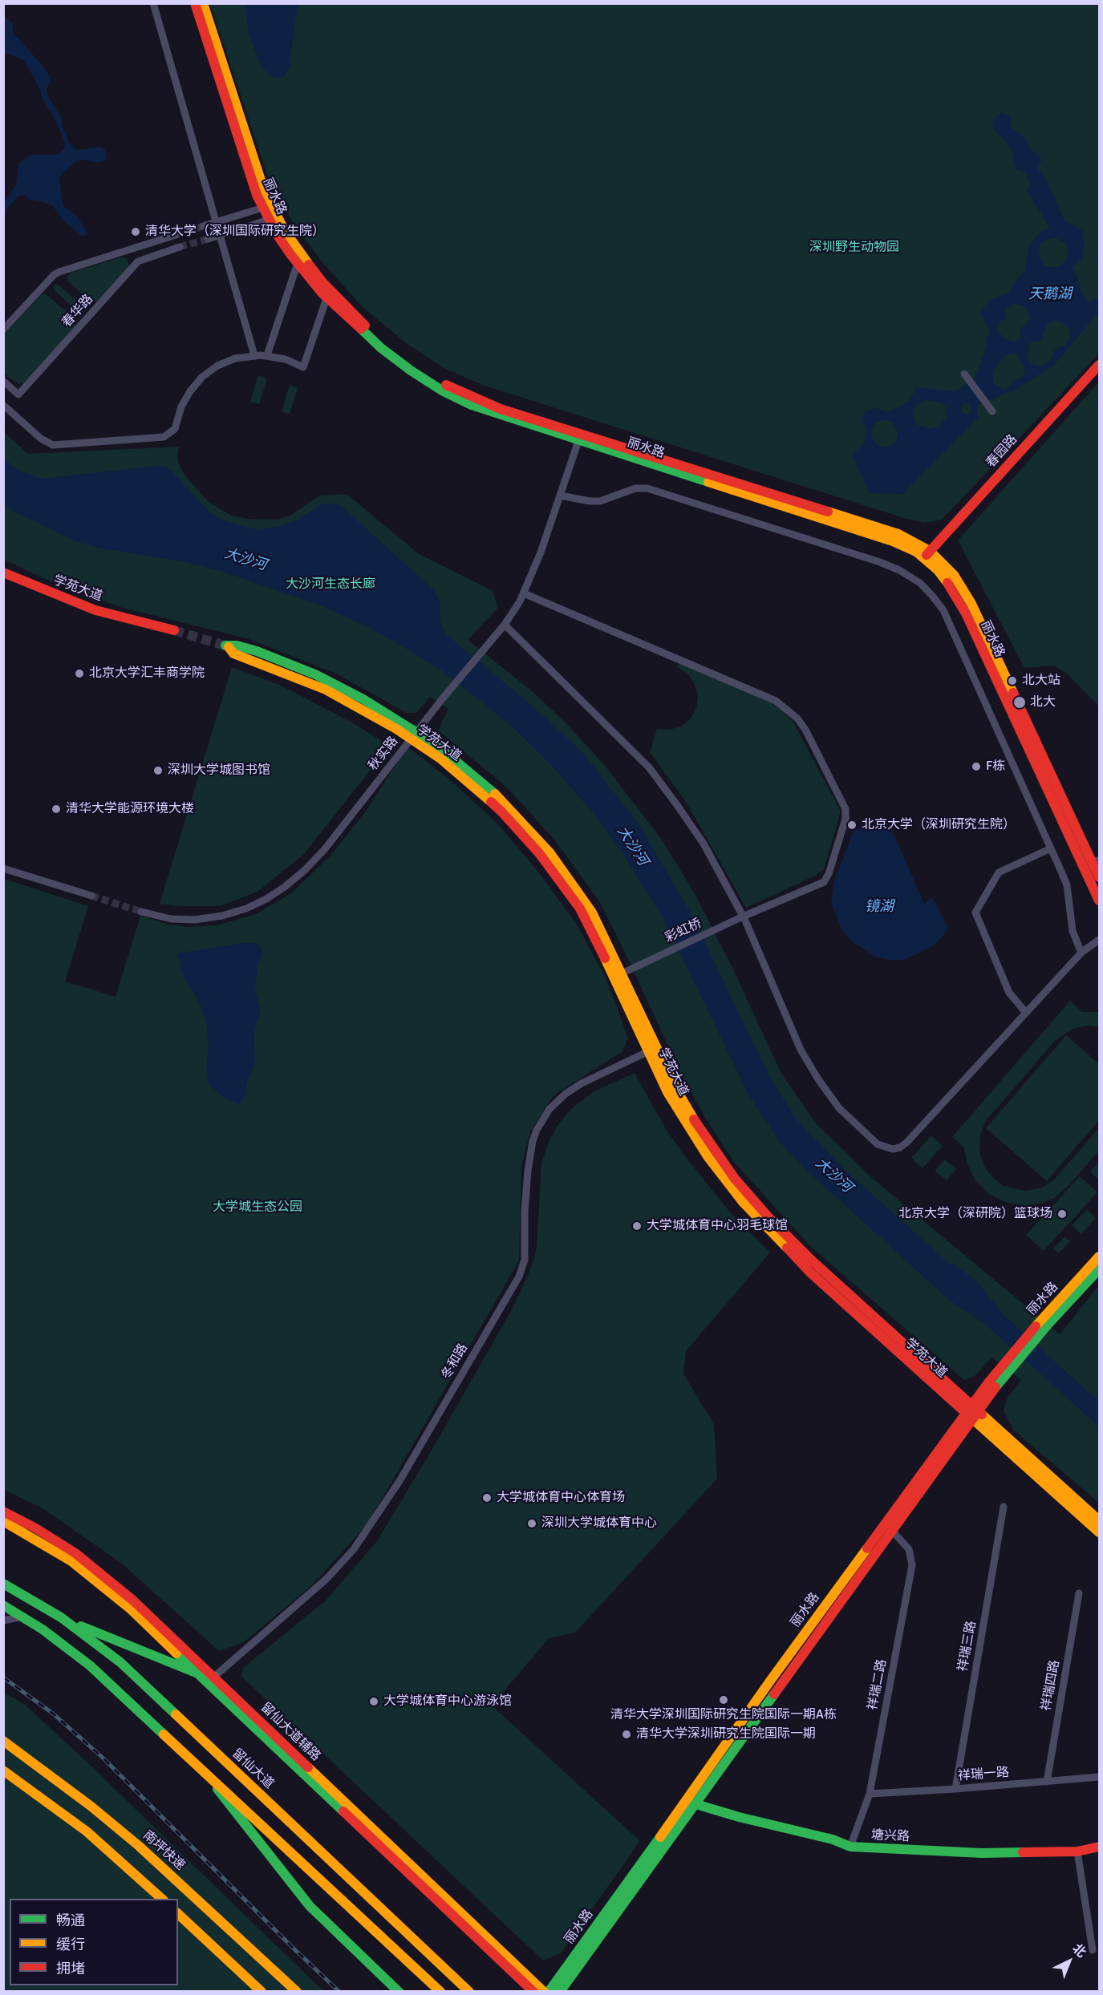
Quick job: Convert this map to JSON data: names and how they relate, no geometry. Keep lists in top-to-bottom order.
{
  "streets": {
    "main road": [
      "丽水路",
      "春园路",
      "学苑大道",
      "留仙大道辅路",
      "留仙大道",
      "塘兴路",
      "南坪快速"
    ],
    "street": [
      "春华路",
      "秋实路",
      "彩虹桥",
      "冬和路",
      "祥瑞三路",
      "祥瑞二路",
      "祥瑞四路",
      "祥瑞一路"
    ]
  },
  "crossings": [
    ["丽水路", "春园路"],
    ["丽水路", "学苑大道"],
    ["丽水路", "秋实路"],
    ["丽水路", "祥瑞二路"],
    ["丽水路", "塘兴路"],
    ["学苑大道", "秋实路"],
    ["学苑大道", "彩虹桥"],
    ["学苑大道", "冬和路"],
    ["秋实路", "彩虹桥"],
    ["冬和路", "留仙大道辅路"],
    ["祥瑞三路", "祥瑞一路"],
    ["祥瑞二路", "祥瑞一路"],
    ["祥瑞二路", "塘兴路"],
    ["祥瑞四路", "祥瑞一路"]
  ],
  "water": ["天鹅湖", "大沙河", "镜湖"],
  "parks": ["深圳野生动物园", "大沙河生态长廊", "大学城生态公园"],
  "places": [
    "清华大学（深圳国际研究生院）",
    "北京大学汇丰商学院",
    "北大站",
    "北大",
    "F栋",
    "深圳大学城图书馆",
    "清华大学能源环境大楼",
    "北京大学（深圳研究生院）",
    "北京大学（深研院）篮球场",
    "大学城体育中心羽毛球馆",
    "大学城体育中心体育场",
    "深圳大学城体育中心",
    "清华大学深圳国际研究生院国际一期A栋",
    "大学城体育中心游泳馆",
    "清华大学深圳研究生院国际一期"
  ],
  "legend": ["畅通", "缓行", "拥堵"],
  "north": "top right"
}
